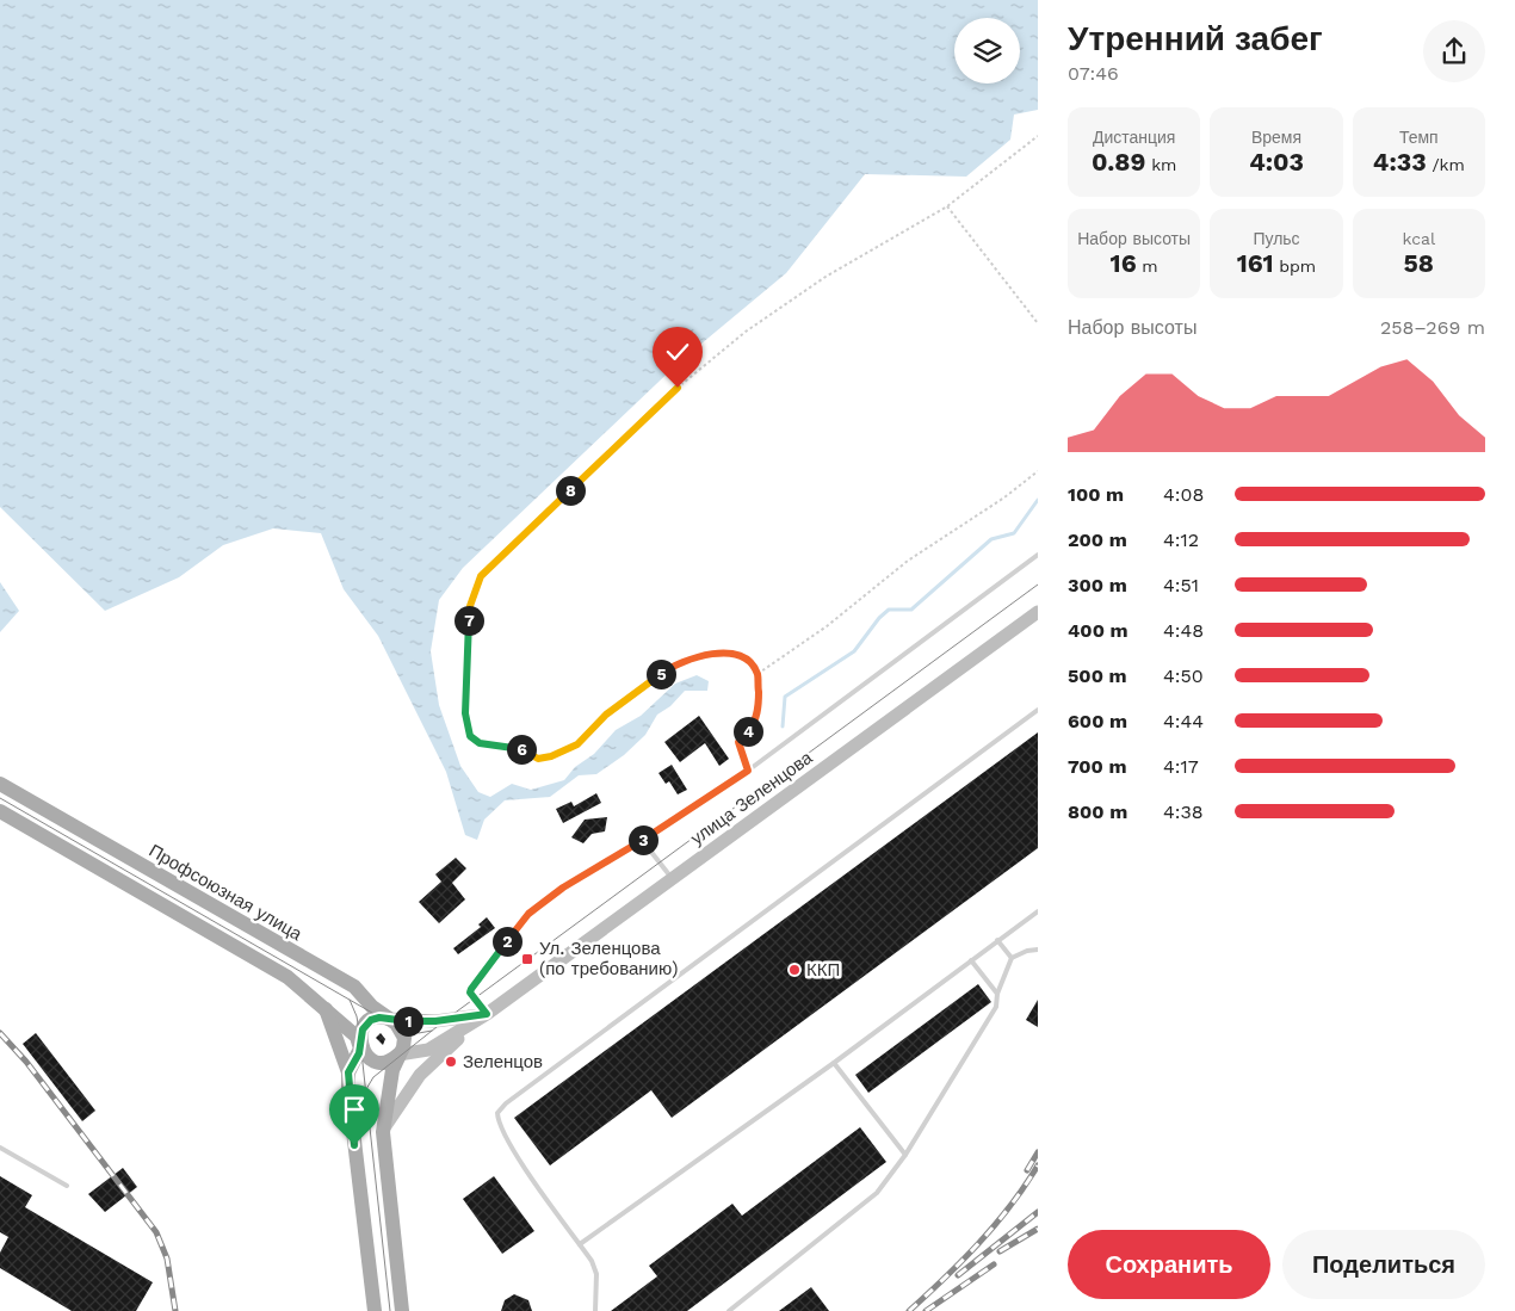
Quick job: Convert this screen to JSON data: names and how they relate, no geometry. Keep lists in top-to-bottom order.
{
  "streets": {
    "main road": ["улица Зеленцова", "Профсоюзная улица"]
  },
  "crossings": [
    ["улица Зеленцова", "Профсоюзная улица"]
  ],
  "places": {
    "transit": ["Ул. Зеленцова (по требованию)"],
    "other": ["ККП", "Зеленцов"]
  },
  "page": {
    "heading": ["Утренний забег", "07:46"],
    "stats": [
      ["Дистанция", "0.89 km"],
      ["Время", "4:03"],
      ["Темп", "4:33 /km"],
      ["Набор высоты", "16 m"],
      ["Пульс", "161 bpm"],
      ["kcal", "58"]
    ],
    "chart": ["Набор высоты", "258–269 m"],
    "list": [
      {
        "name": "100 m",
        "note": "4:08"
      },
      {
        "name": "200 m",
        "note": "4:12"
      },
      {
        "name": "300 m",
        "note": "4:51"
      },
      {
        "name": "400 m",
        "note": "4:48"
      },
      {
        "name": "500 m",
        "note": "4:50"
      },
      {
        "name": "600 m",
        "note": "4:44"
      },
      {
        "name": "700 m",
        "note": "4:17"
      },
      {
        "name": "800 m",
        "note": "4:38"
      }
    ],
    "pins": [
      "8",
      "7",
      "5",
      "4",
      "6",
      "3",
      "2",
      "1"
    ],
    "buttons": ["Сохранить", "Поделиться"]
  }
}
